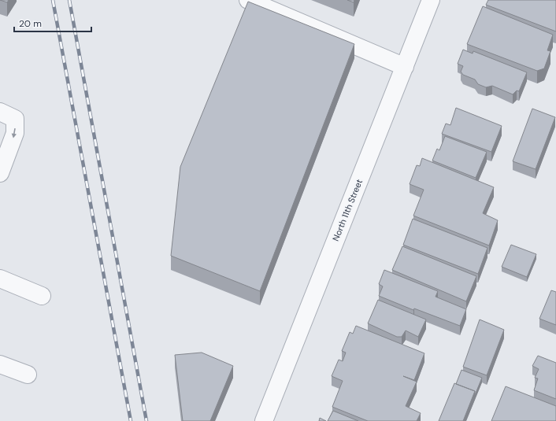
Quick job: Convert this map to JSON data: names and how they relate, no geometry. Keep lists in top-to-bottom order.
{
  "streets": {
    "street": ["North 11th Street"]
  },
  "scale_bar": "20 m"
}
